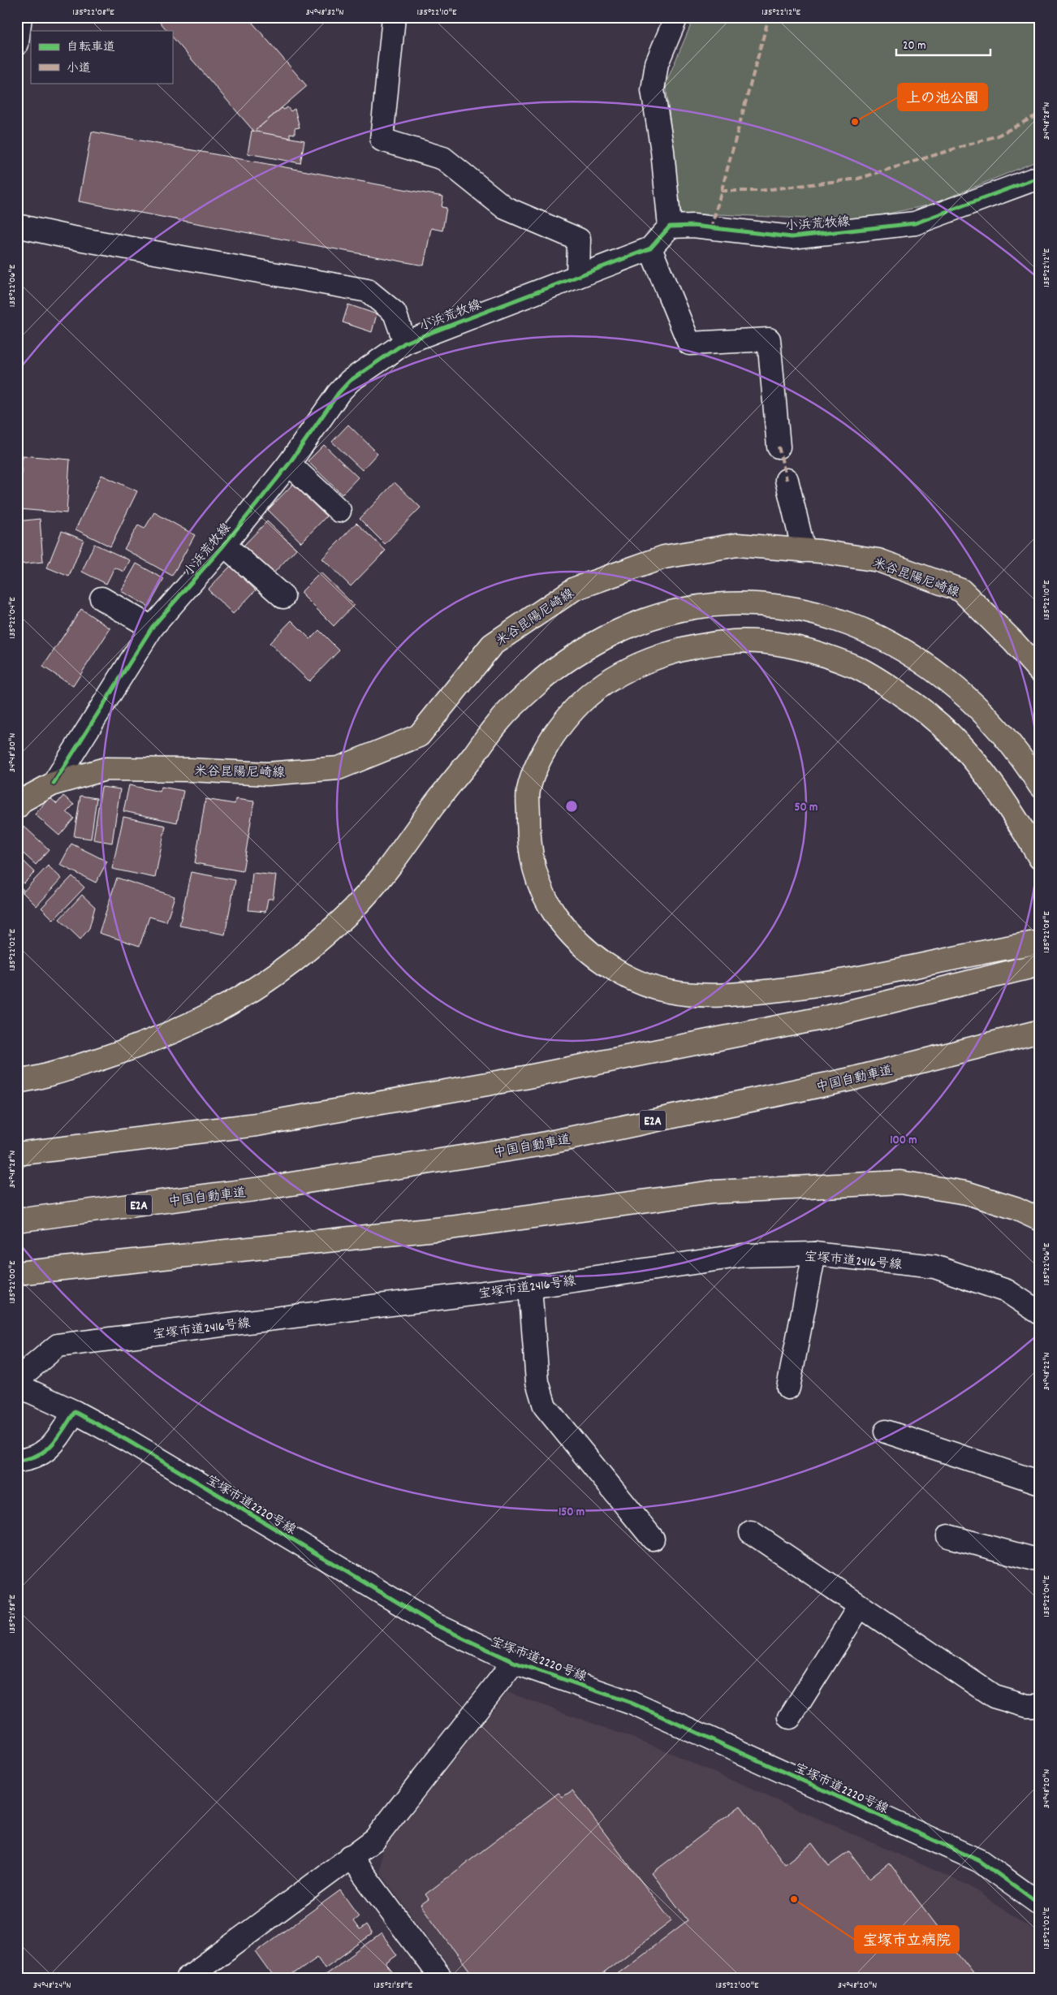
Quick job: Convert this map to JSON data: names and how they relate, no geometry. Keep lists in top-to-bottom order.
{
  "streets": {
    "main road": ["米谷昆陽尼崎線", "中国自動車道", "E2A"],
    "street": ["小浜荒牧線", "宝塚市道2416号線", "宝塚市道2220号線"]
  },
  "crossings": [
    ["小浜荒牧線", "米谷昆陽尼崎線"]
  ],
  "places": ["上の池公園", "宝塚市立病院"],
  "legend": ["自転車道", "小道"],
  "scale_bar": "20 m",
  "coordinates": [
    "135°22'08\"E",
    "34°48'32\"N",
    "135°22'10\"E",
    "135°22'12\"E",
    "34°48'28\"N",
    "135°22'06\"E",
    "135°22'04\"E",
    "34°48'30\"N",
    "135°22'02\"E",
    "135°22'00\"E",
    "34°48'22\"N",
    "135°21'58\"E",
    "34°48'20\"N",
    "34°48'24\"N"
  ],
  "rings": ["50 m", "100 m", "150 m"]
}
